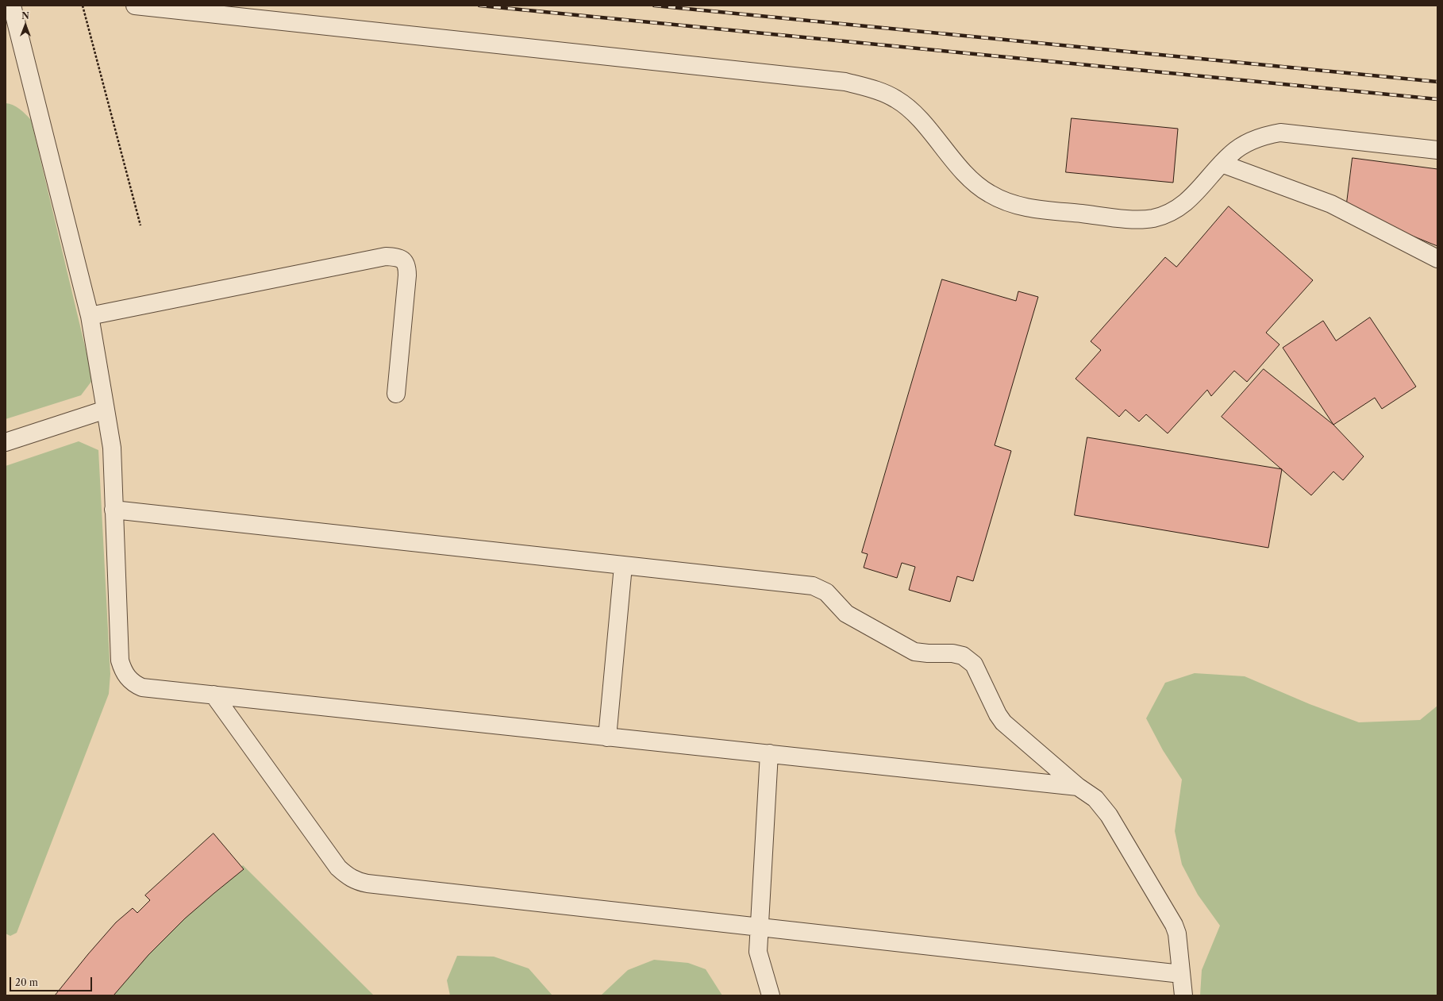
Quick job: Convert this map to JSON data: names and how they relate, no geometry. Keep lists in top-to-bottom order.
{
  "scale_bar": "20 m",
  "north": "top"
}
